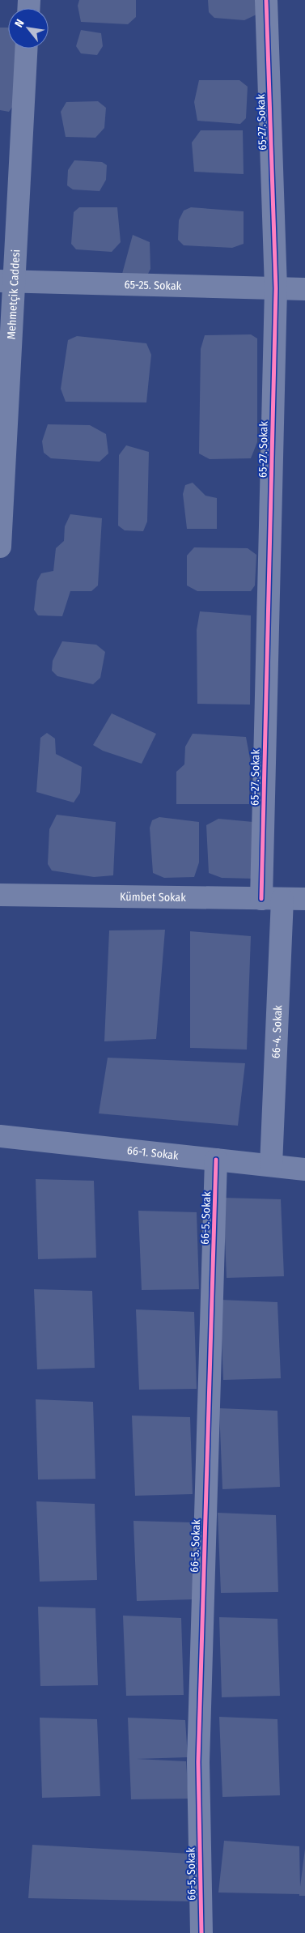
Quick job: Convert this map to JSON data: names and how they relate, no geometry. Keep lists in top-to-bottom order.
{
  "streets": {
    "street": [
      "65-27. Sokak",
      "65-25. Sokak",
      "Mehmetçik Caddesi",
      "Kümbet Sokak",
      "66-4. Sokak",
      "66-1. Sokak",
      "66-5. Sokak"
    ]
  },
  "crossings": [
    ["65-27. Sokak", "65-25. Sokak"],
    ["65-27. Sokak", "Kümbet Sokak"],
    ["65-27. Sokak", "66-4. Sokak"],
    ["65-25. Sokak", "Mehmetçik Caddesi"],
    ["Kümbet Sokak", "66-4. Sokak"],
    ["66-4. Sokak", "66-1. Sokak"],
    ["66-1. Sokak", "66-5. Sokak"]
  ],
  "north": "top left"
}
